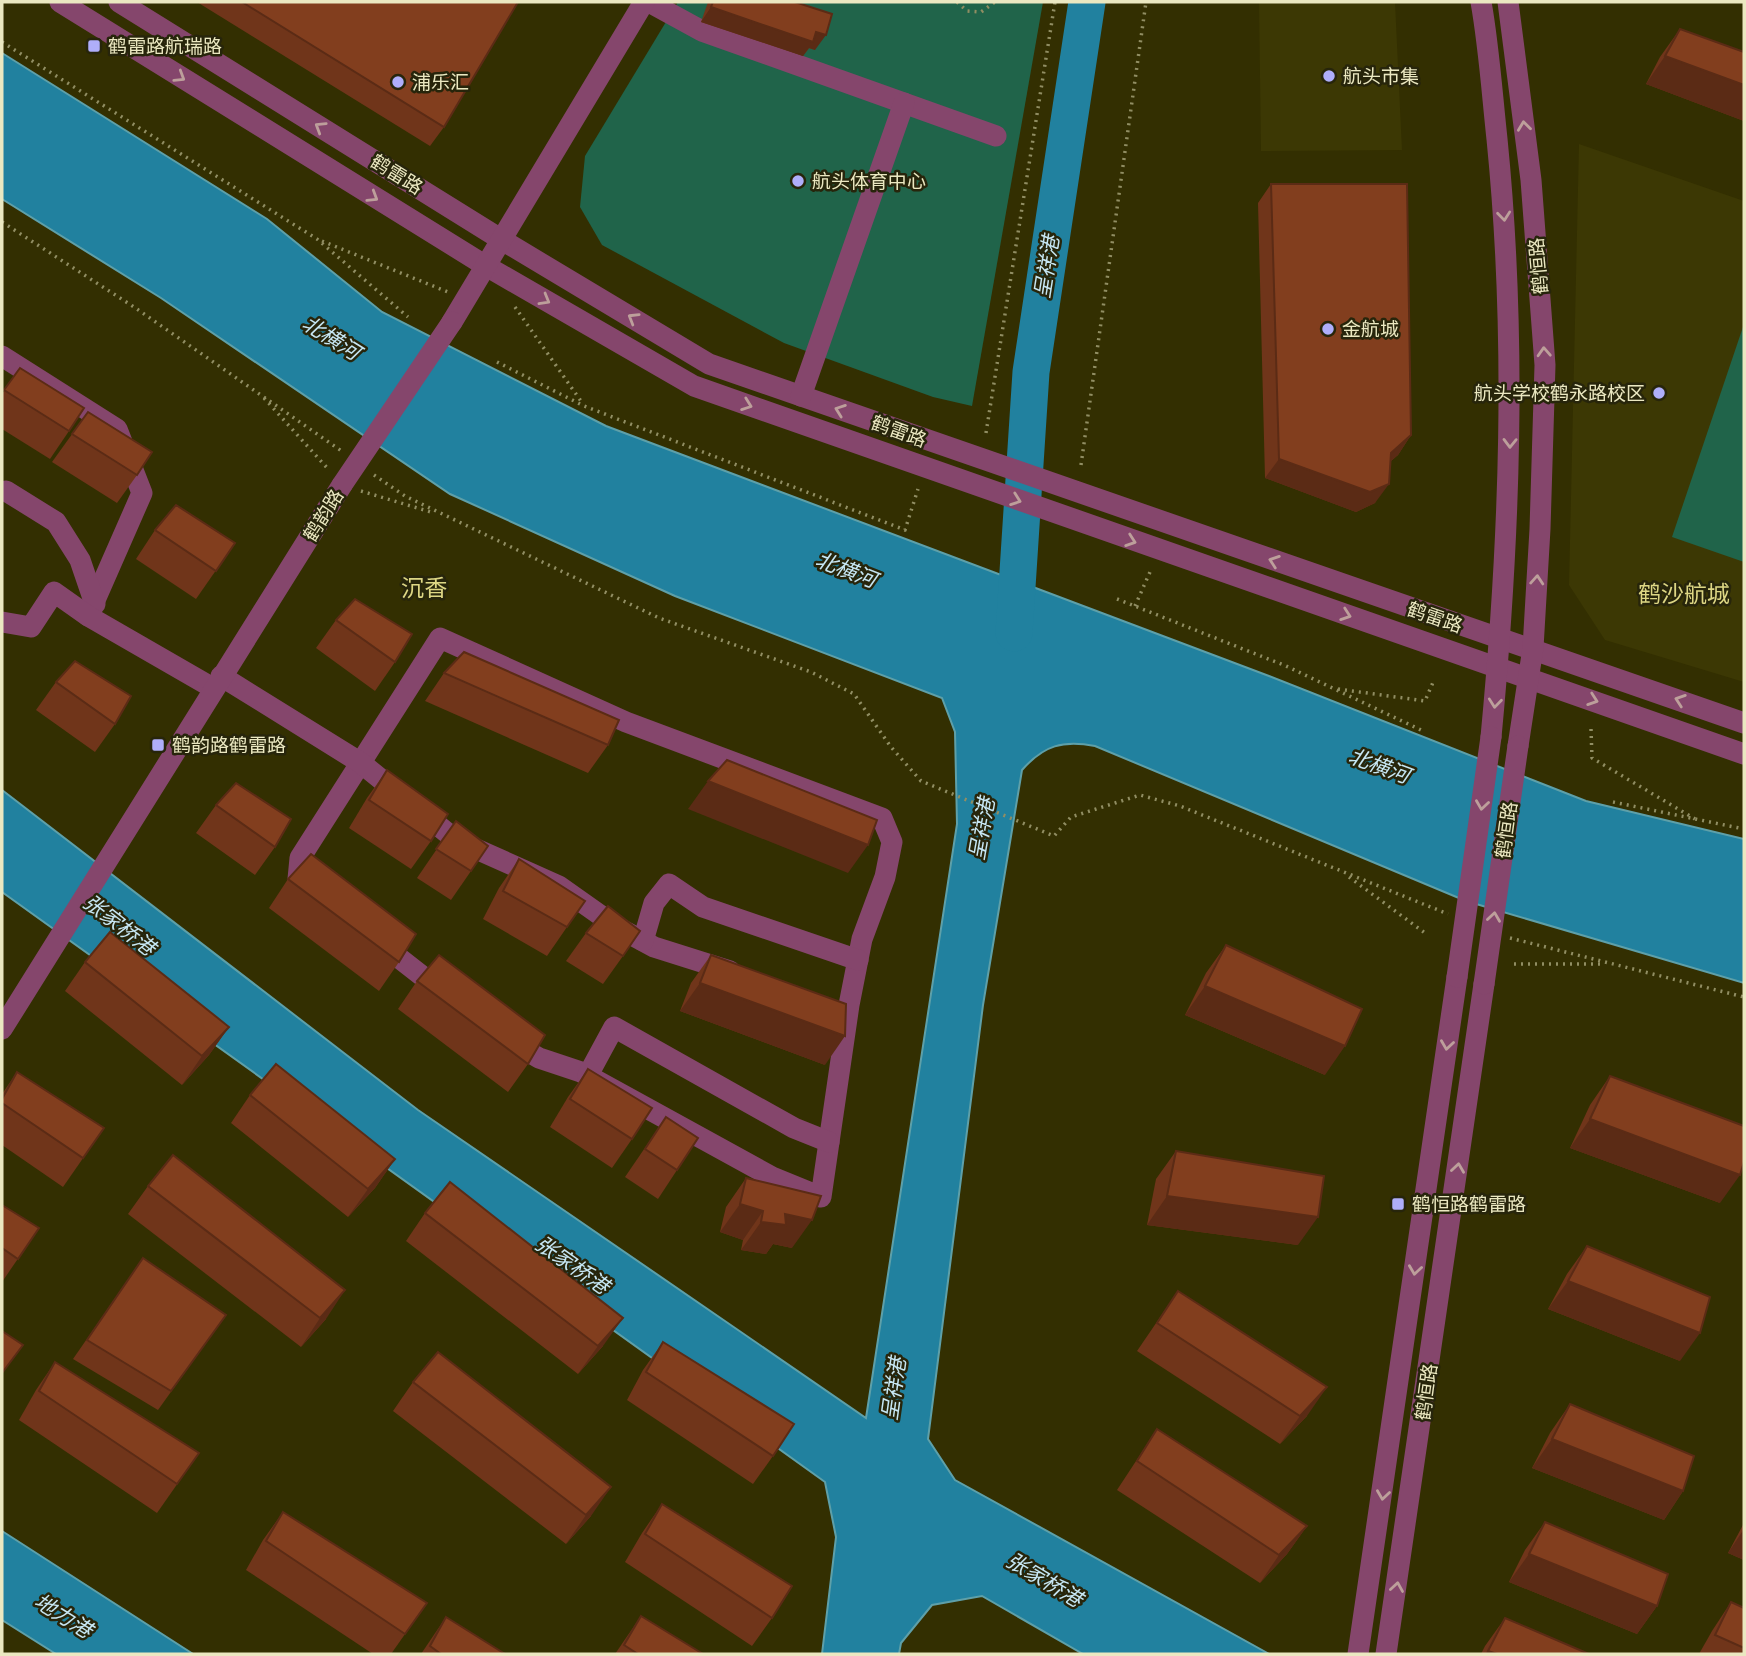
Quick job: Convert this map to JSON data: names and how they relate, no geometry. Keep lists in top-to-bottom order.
{
  "streets": {
    "street": ["鹤雷路", "鹤恒路", "鹤韵路"]
  },
  "crossings": [
    ["鹤雷路", "鹤恒路"],
    ["鹤雷路", "鹤韵路"]
  ],
  "districts": ["沉香", "鹤沙航城"],
  "water": [
    "呈祥港",
    "北横河",
    "张家桥港",
    "地力港"
  ],
  "places": {
    "transit": ["鹤雷路航瑞路", "鹤韵路鹤雷路", "鹤恒路鹤雷路"],
    "other": [
      "航头市集",
      "浦乐汇",
      "航头体育中心",
      "金航城",
      "航头学校鹤永路校区"
    ]
  }
}
